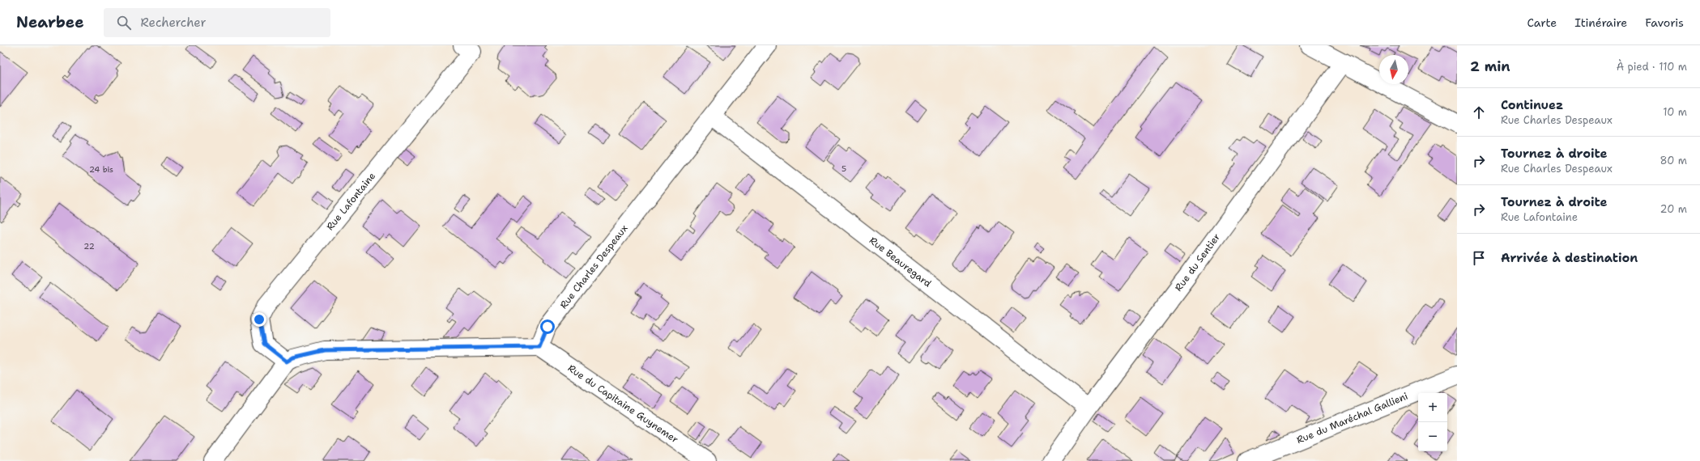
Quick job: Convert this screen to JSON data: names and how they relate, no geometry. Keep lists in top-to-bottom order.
{
  "streets": {
    "street": [
      "Rue Lafontaine",
      "Rue Beauregard",
      "Rue du Sentier",
      "Rue Charles Despeaux",
      "Rue du Capitaine Guynemer",
      "Rue du Maréchal Gallieni"
    ]
  },
  "crossings": [
    ["Rue Beauregard", "Rue du Sentier"],
    ["Rue Beauregard", "Rue Charles Despeaux"],
    ["Rue Charles Despeaux", "Rue du Capitaine Guynemer"]
  ],
  "house_numbers": ["5", "24 bis", "22"],
  "north": "bottom",
  "page": {
    "header": "Nearbee",
    "search": "Rechercher",
    "nav": ["Carte", "Itinéraire", "Favoris"],
    "heading": ["2 min", "À pied · 110 m"],
    "list": [
      ["Continuez", "Rue Charles Despeaux", "10 m"],
      ["Tournez à droite", "Rue Charles Despeaux", "80 m"],
      ["Tournez à droite", "Rue Lafontaine", "20 m"],
      "Arrivée à destination"
    ],
    "map_buttons": ["+", "−"]
  }
}
